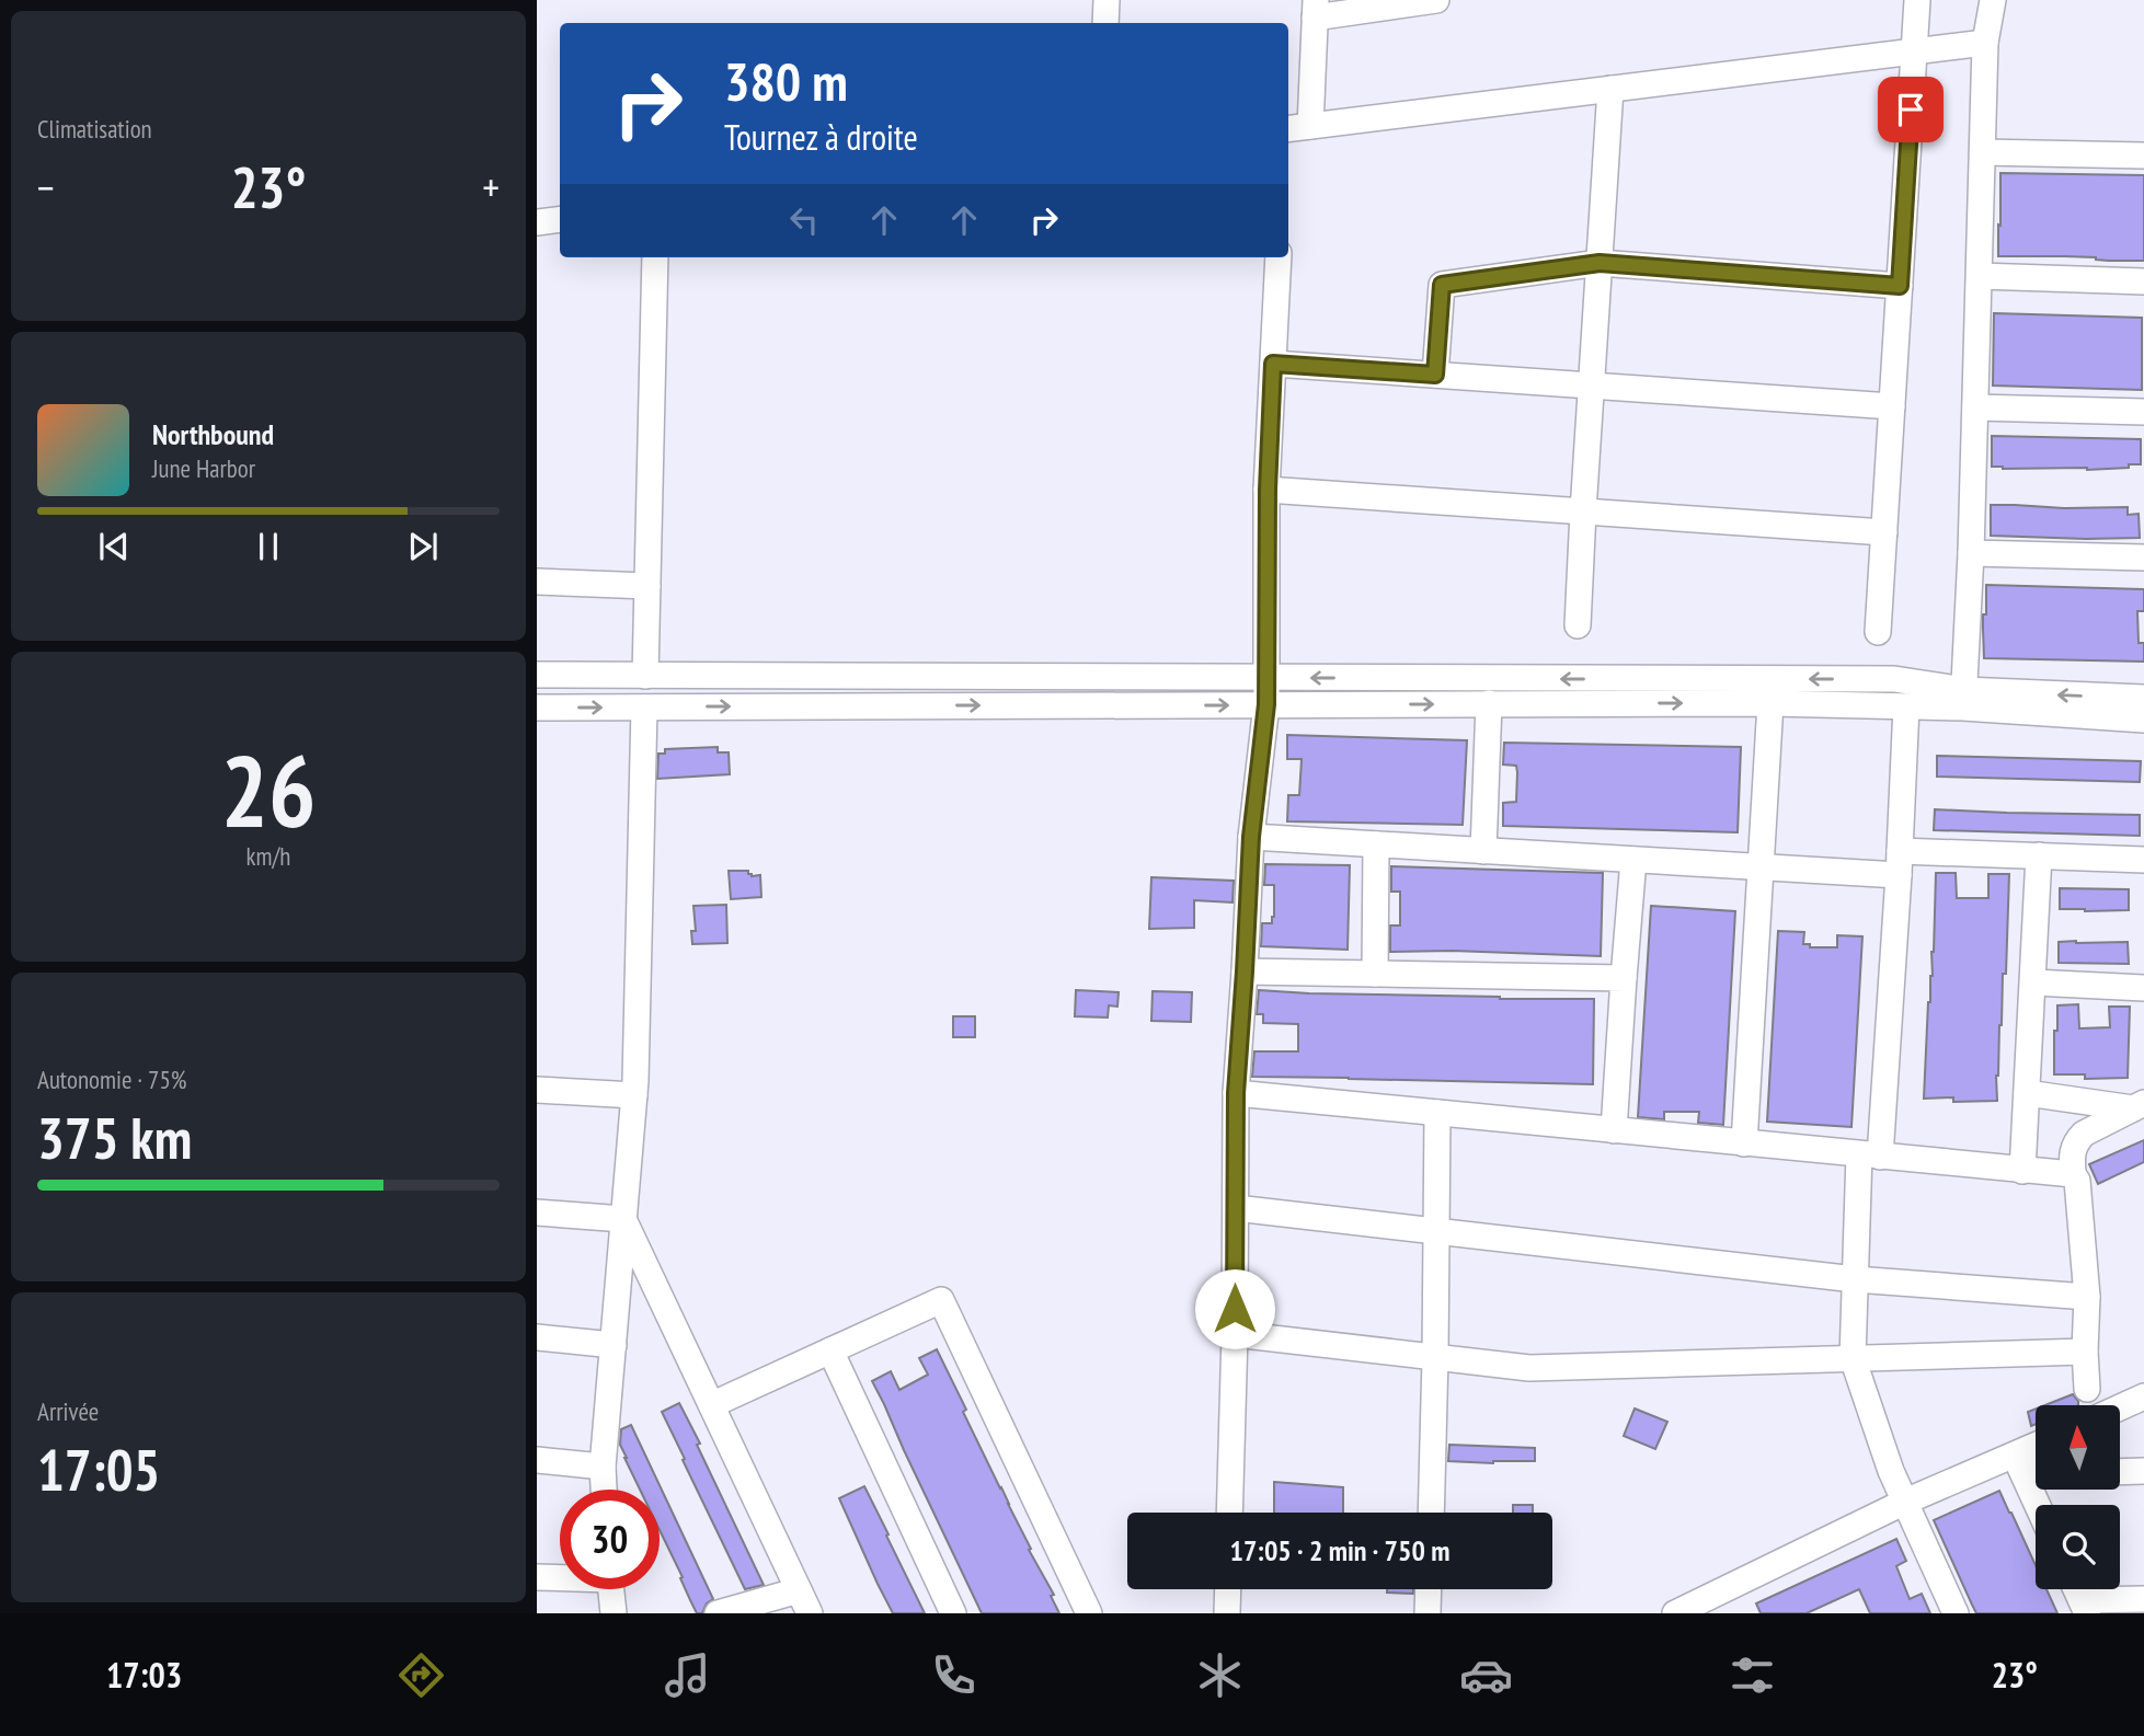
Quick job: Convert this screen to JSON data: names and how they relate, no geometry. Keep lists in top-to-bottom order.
{
  "north": "top",
  "page": {
    "tile": [
      "Climatisation",
      ["26", "km/h"],
      ["Autonomie · 75%", "375 km"],
      ["Arrivée", "17:05"]
    ],
    "turn": ["380 m", "Tournez à droite"],
    "heat": ["−", "23°", "+"],
    "song": ["Northbound", "June Harbor"],
    "limit": "30",
    "trip": "17:05 · 2 min · 750 m",
    "tabs": ["17:03", "23°"]
  }
}
